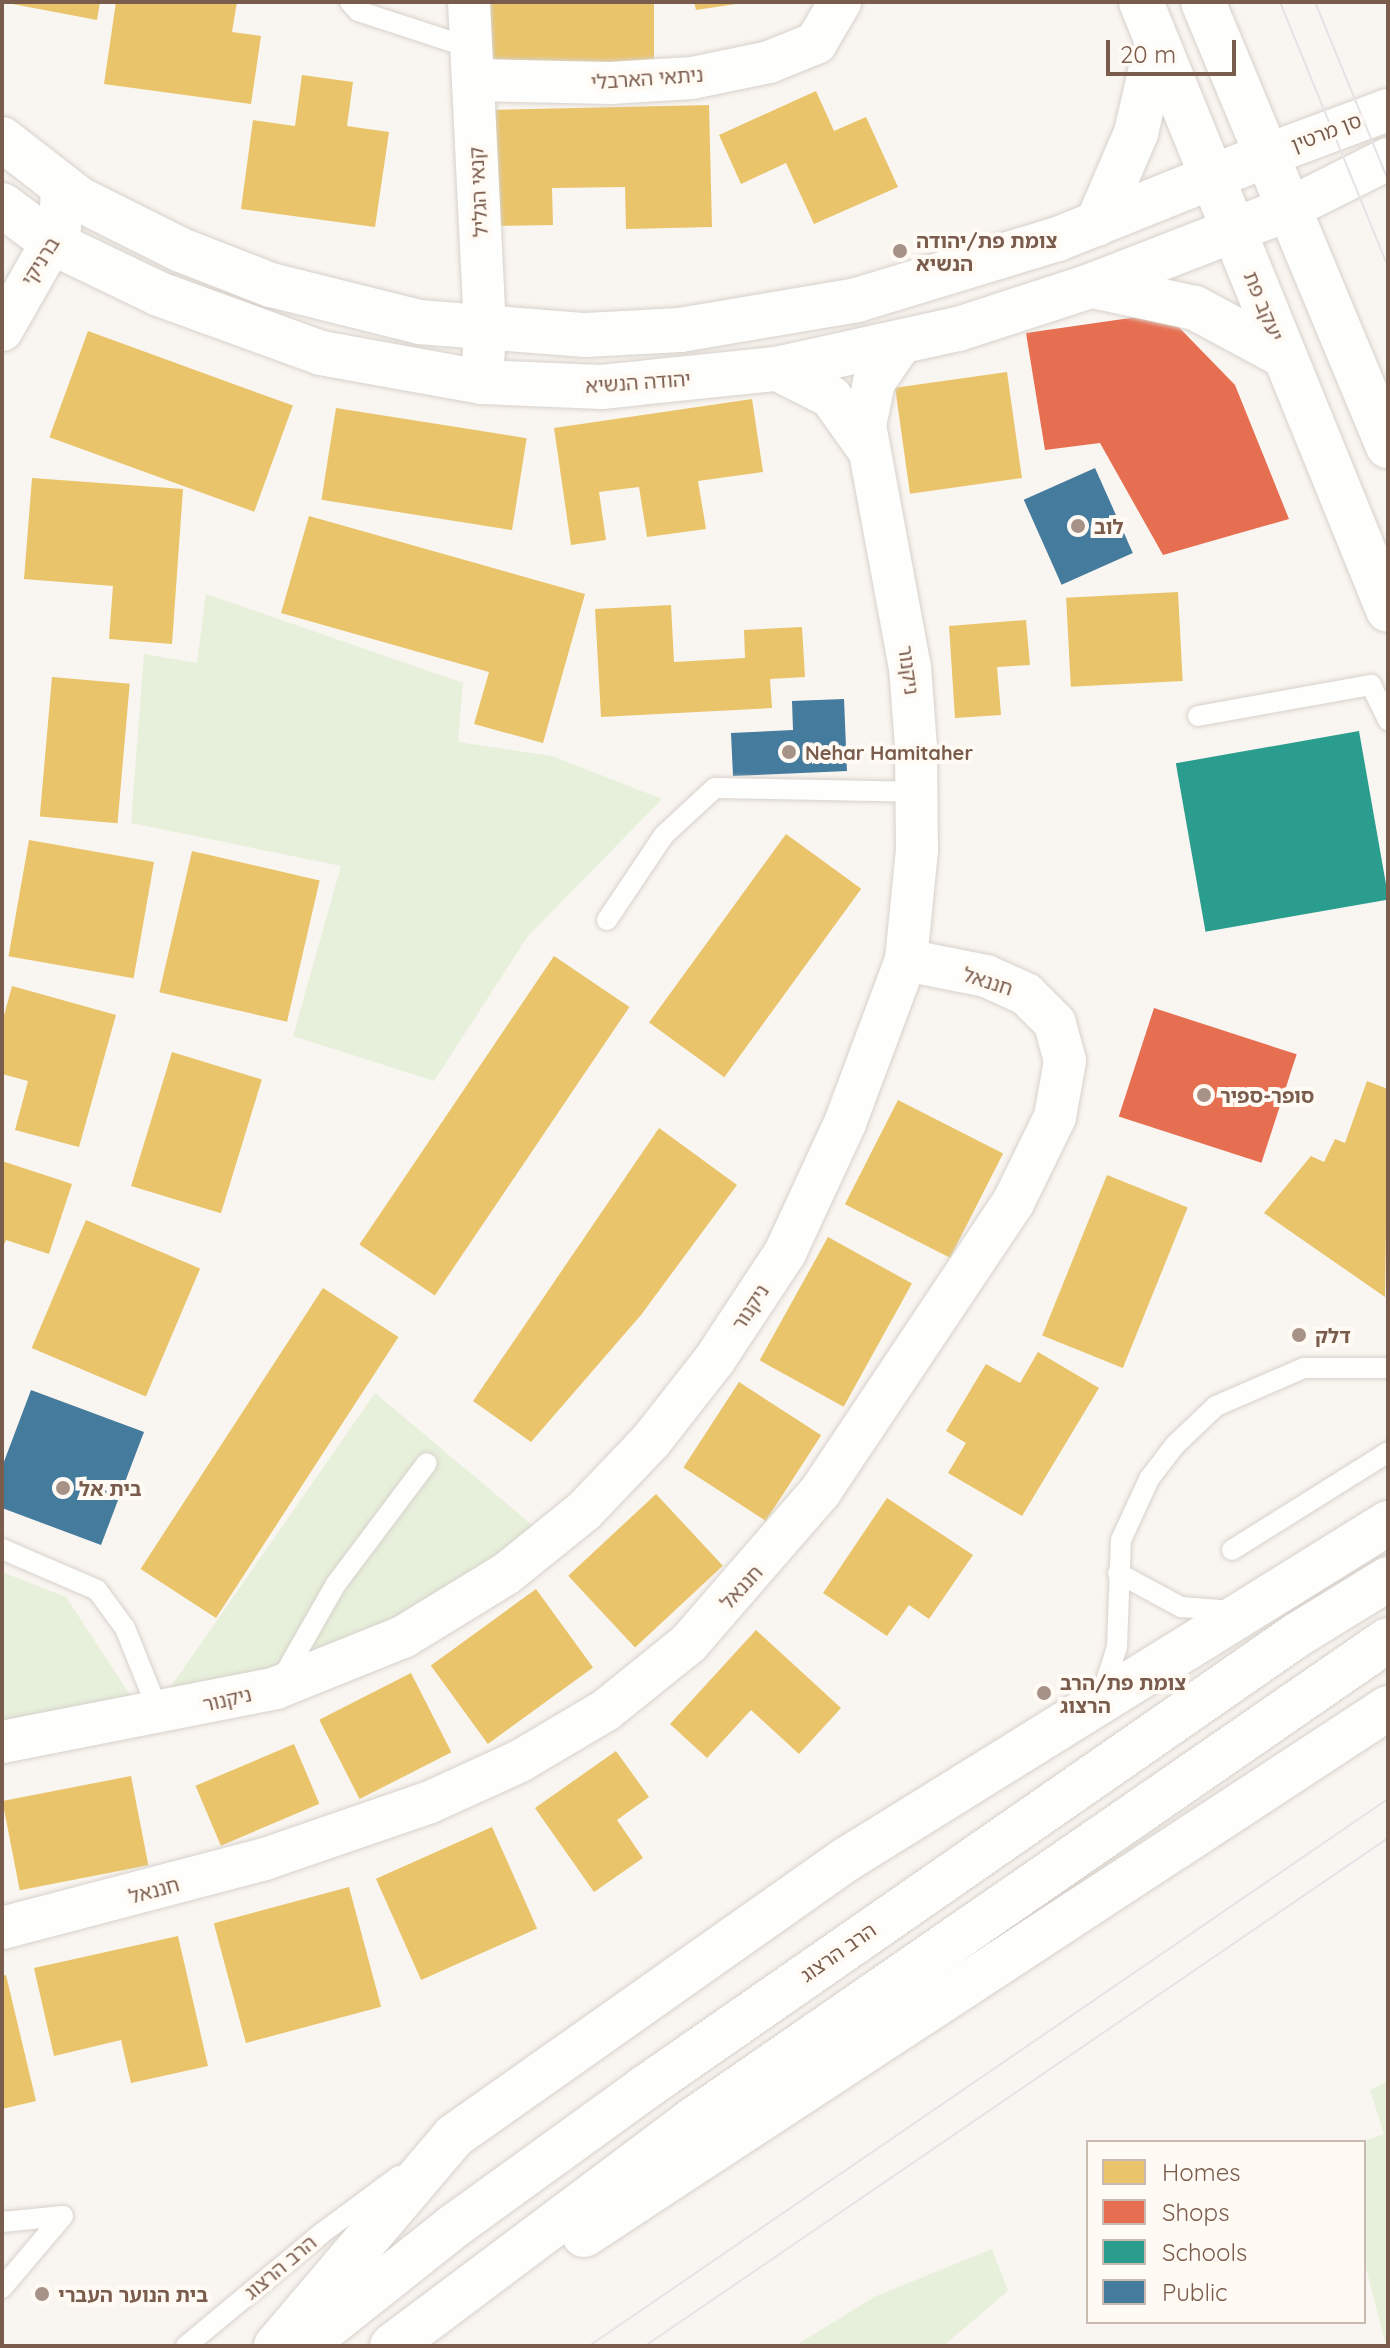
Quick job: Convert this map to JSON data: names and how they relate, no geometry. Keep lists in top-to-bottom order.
{
  "streets": {
    "main road": ["יעקב פת", "יהודה הנשיא", "הרב הרצוג"],
    "street": [
      "ניתאי הארבלי",
      "סן מרטין",
      "קנאי הגליל",
      "ברניקי",
      "ניקנור",
      "חננאל"
    ]
  },
  "crossings": [
    ["ניתאי הארבלי", "קנאי הגליל"],
    ["קנאי הגליל", "יהודה הנשיא"],
    ["ברניקי", "יהודה הנשיא"],
    ["יעקב פת", "יהודה הנשיא"],
    ["יהודה הנשיא", "ניקנור"],
    ["ניקנור", "חננאל"]
  ],
  "places": [
    "צומת פת/יהודה הנשיא",
    "לוב",
    "Nehar Hamitaher",
    "סופר-ספיר",
    "דלק",
    "בית אל",
    "צומת פת/הרב הרצוג",
    "בית הנוער העברי"
  ],
  "legend": [
    "Homes",
    "Shops",
    "Schools",
    "Public"
  ],
  "scale_bar": "20 m"
}
